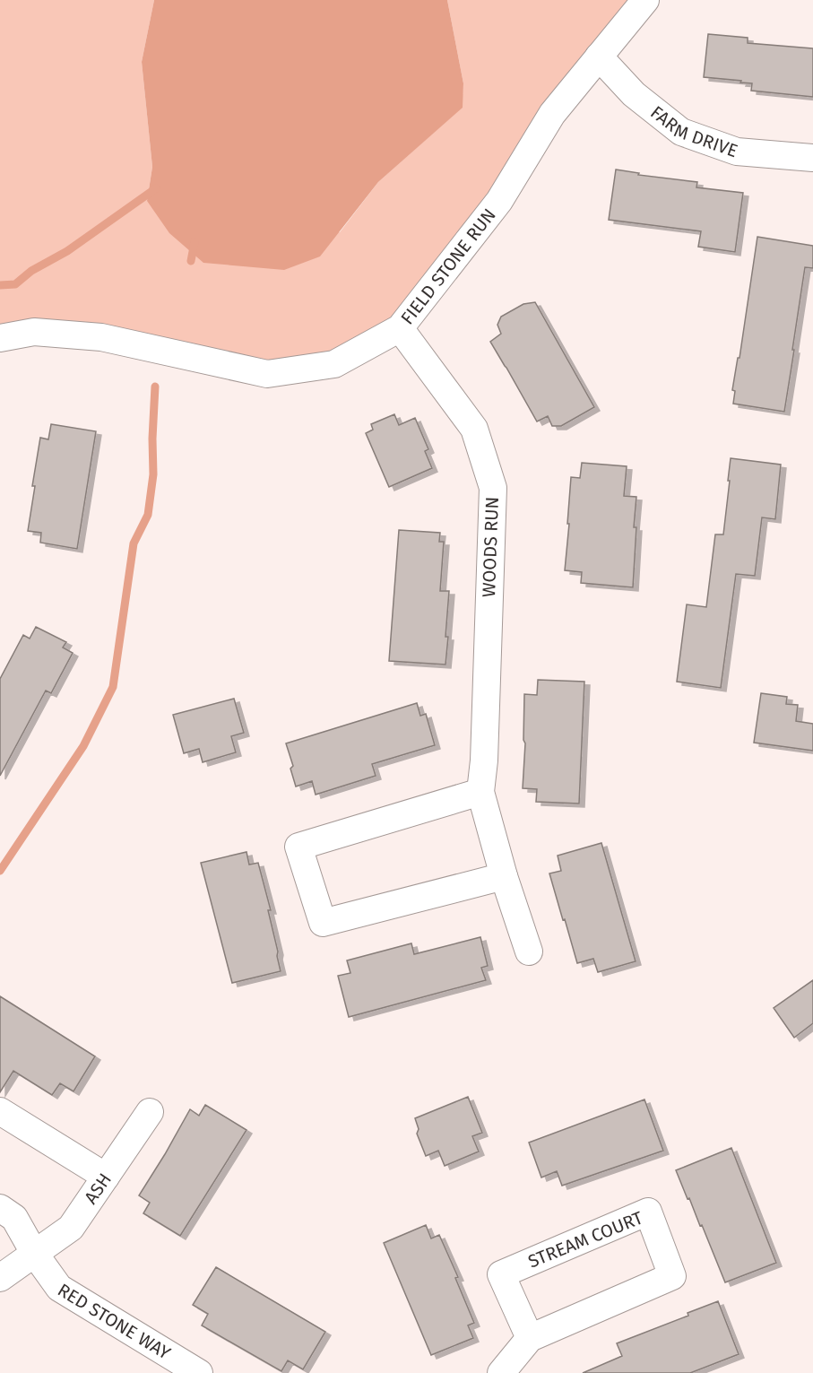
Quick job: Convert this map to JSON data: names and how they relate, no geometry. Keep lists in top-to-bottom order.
{
  "streets": {
    "street": [
      "FARM DRIVE",
      "FIELD STONE RUN",
      "WOODS RUN",
      "ASH",
      "STREAM COURT",
      "RED STONE WAY"
    ]
  },
  "crossings": [
    ["FARM DRIVE", "FIELD STONE RUN"],
    ["FIELD STONE RUN", "WOODS RUN"],
    ["ASH", "RED STONE WAY"]
  ]
}
